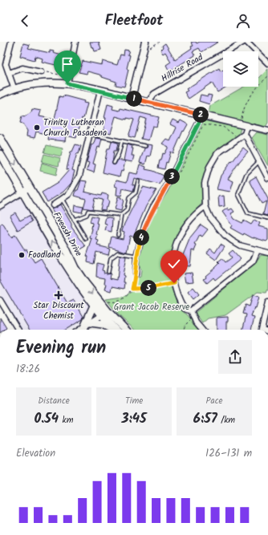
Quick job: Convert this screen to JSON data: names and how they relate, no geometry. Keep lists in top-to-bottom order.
{
  "streets": {
    "main road": ["Fiveash Drive"],
    "street": ["Hillrise Road"]
  },
  "parks": ["Grant Jacob Reserve"],
  "places": {
    "other": ["Trinity Lutheran Church Pasadena", "Foodland"],
    "health": ["Star Discount Chemist"]
  },
  "page": {
    "header": "Fleetfoot",
    "pins": [
      "1",
      "2",
      "3",
      "4",
      "5"
    ],
    "heading": ["Evening run", "18:26"],
    "stats": [
      ["Distance", "0.54 km"],
      ["Time", "3:45"],
      ["Pace", "6:57 /km"]
    ],
    "chart": ["Elevation", "126–131 m"]
  }
}
